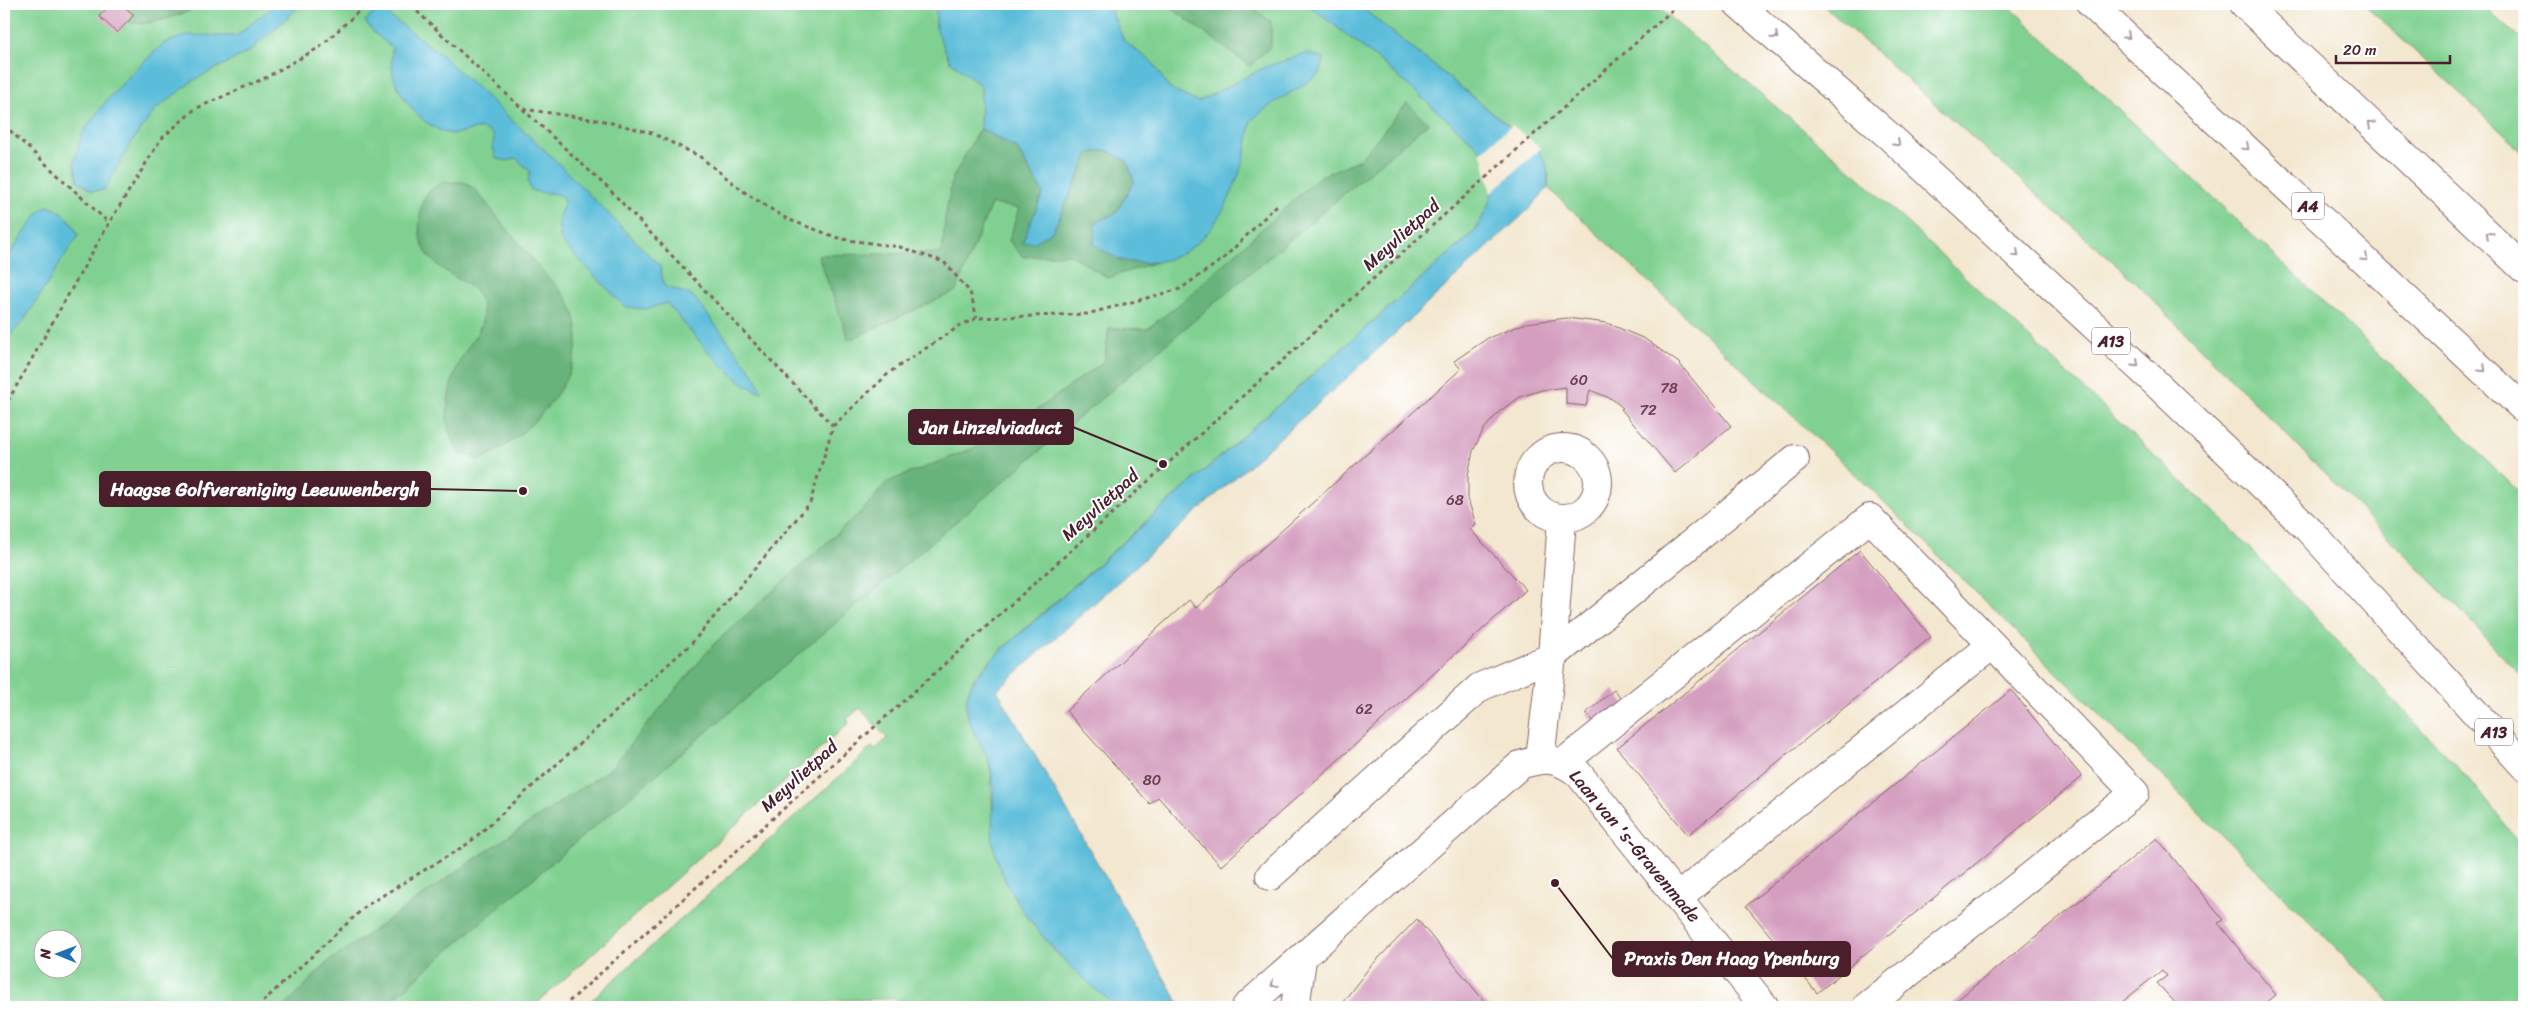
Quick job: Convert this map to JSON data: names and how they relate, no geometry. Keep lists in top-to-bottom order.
{
  "streets": {
    "main road": ["A4", "A13", "Laan van 's-Gravenmade"],
    "path": ["Meyvlietpad"]
  },
  "places": ["Jan Linzelviaduct", "Haagse Golfvereniging Leeuwenbergh", "Praxis Den Haag Ypenburg"],
  "house_numbers": [
    "60",
    "78",
    "72",
    "68",
    "62",
    "80"
  ],
  "scale_bar": "20 m",
  "north": "left"
}
